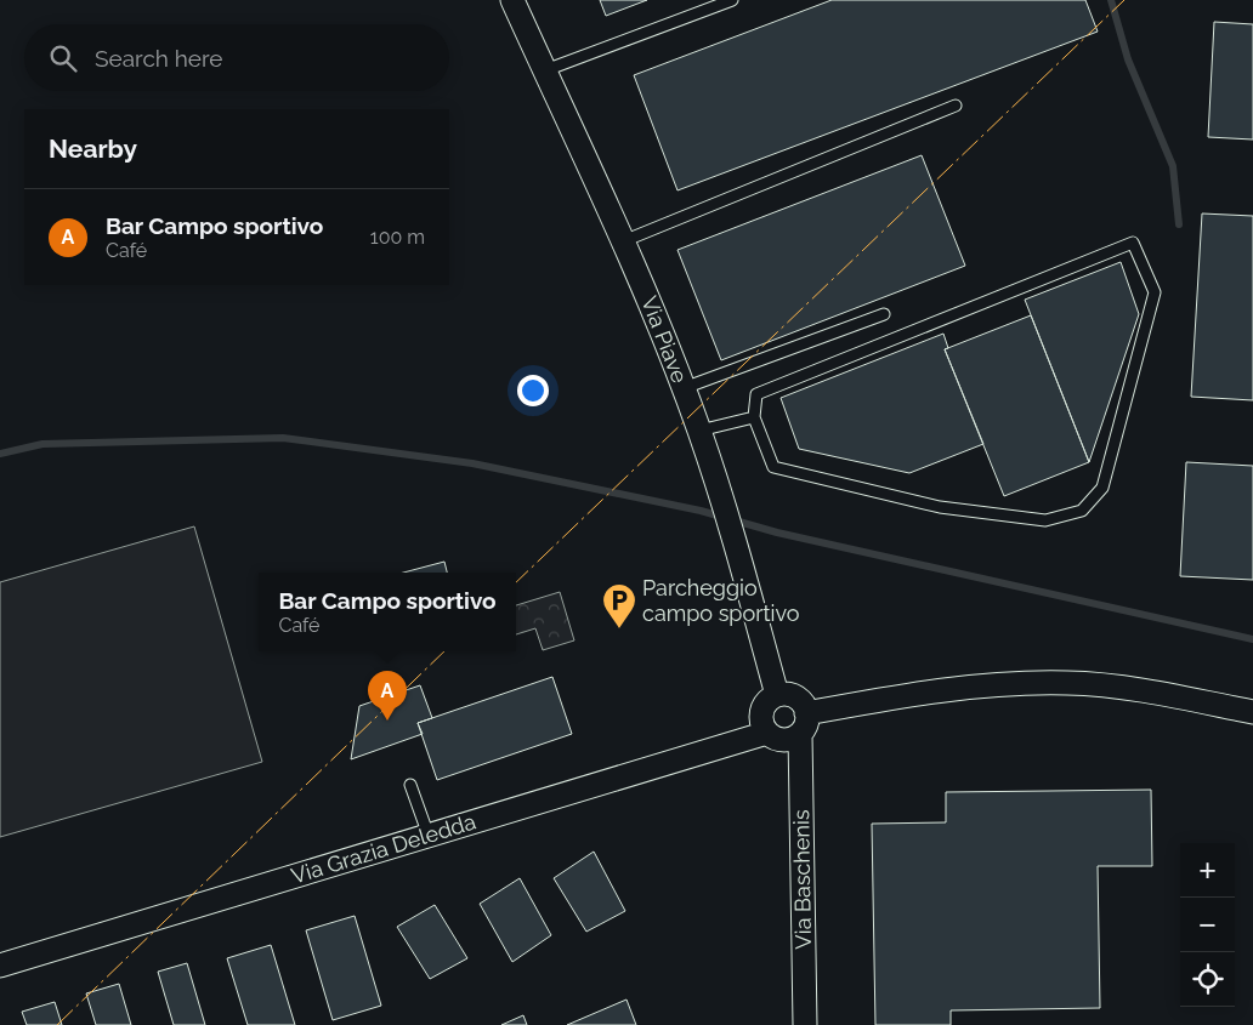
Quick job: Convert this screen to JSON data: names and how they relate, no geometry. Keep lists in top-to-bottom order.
{
  "streets": {
    "street": ["Via Piave", "Via Grazia Deledda", "Via Baschenis"]
  },
  "crossings": [
    ["Via Piave", "Via Grazia Deledda"],
    ["Via Piave", "Via Baschenis"],
    ["Via Grazia Deledda", "Via Baschenis"]
  ],
  "places": {
    "parking": ["Parcheggio campo sportivo"]
  },
  "page": {
    "search": "Search here",
    "heading": "Nearby",
    "list": [
      {
        "mark": "A",
        "name": "Bar Campo sportivo",
        "note": "Café",
        "value": "100 m"
      }
    ],
    "popup": ["Bar Campo sportivo", "Café"],
    "pins": "A",
    "map_buttons": ["+", "−"]
  }
}
